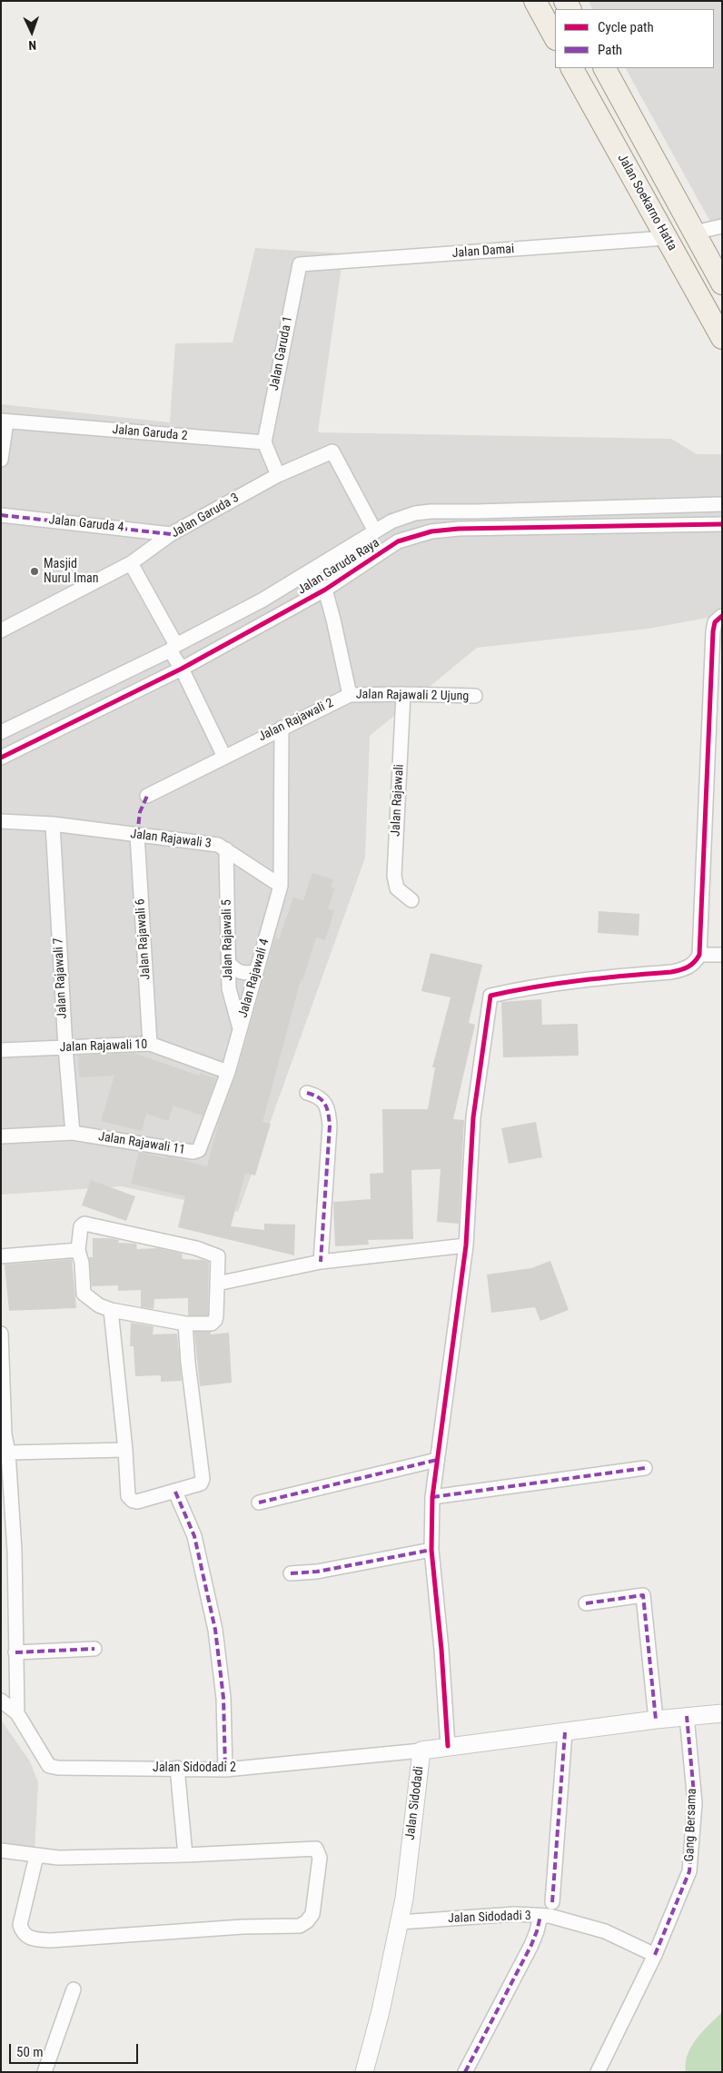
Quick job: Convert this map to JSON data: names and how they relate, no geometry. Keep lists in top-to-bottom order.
{
  "streets": {
    "main road": ["Jalan Soekarno Hatta"],
    "street": [
      "Jalan Damai",
      "Jalan Garuda 1",
      "Jalan Garuda 2",
      "Jalan Garuda 3",
      "Jalan Garuda 4",
      "Jalan Garuda Raya",
      "Jalan Rajawali 2 Ujung",
      "Jalan Rajawali 2",
      "Jalan Rajawali",
      "Jalan Rajawali 3",
      "Jalan Rajawali 6",
      "Jalan Rajawali 5",
      "Jalan Rajawali 7",
      "Jalan Rajawali 4",
      "Jalan Rajawali 10",
      "Jalan Rajawali 11",
      "Jalan Sidodadi 2",
      "Jalan Sidodadi",
      "Gang Bersama",
      "Jalan Sidodadi 3"
    ]
  },
  "crossings": [
    ["Jalan Soekarno Hatta", "Jalan Damai"],
    ["Jalan Damai", "Jalan Garuda 1"],
    ["Jalan Garuda 1", "Jalan Garuda 2"],
    ["Jalan Garuda 3", "Jalan Garuda 4"],
    ["Jalan Garuda 3", "Jalan Garuda Raya"],
    ["Jalan Garuda Raya", "Jalan Rajawali 2"],
    ["Jalan Rajawali 2 Ujung", "Jalan Rajawali 2"],
    ["Jalan Rajawali 2 Ujung", "Jalan Rajawali"],
    ["Jalan Rajawali 3", "Jalan Rajawali 6"],
    ["Jalan Rajawali 3", "Jalan Rajawali 5"],
    ["Jalan Rajawali 3", "Jalan Rajawali 7"],
    ["Jalan Rajawali 3", "Jalan Rajawali 4"],
    ["Jalan Rajawali 6", "Jalan Rajawali 10"],
    ["Jalan Rajawali 5", "Jalan Rajawali 4"],
    ["Jalan Rajawali 7", "Jalan Rajawali 10"],
    ["Jalan Rajawali 7", "Jalan Rajawali 11"],
    ["Jalan Rajawali 4", "Jalan Rajawali 10"],
    ["Jalan Rajawali 4", "Jalan Rajawali 11"],
    ["Jalan Rajawali 10", "Jalan Rajawali 11"],
    ["Jalan Sidodadi 2", "Jalan Sidodadi"],
    ["Jalan Sidodadi", "Gang Bersama"],
    ["Jalan Sidodadi", "Jalan Sidodadi 3"],
    ["Gang Bersama", "Jalan Sidodadi 3"]
  ],
  "places": ["Masjid Nurul Iman"],
  "legend": ["Cycle path", "Path"],
  "scale_bar": "50 m",
  "north": "bottom"
}
